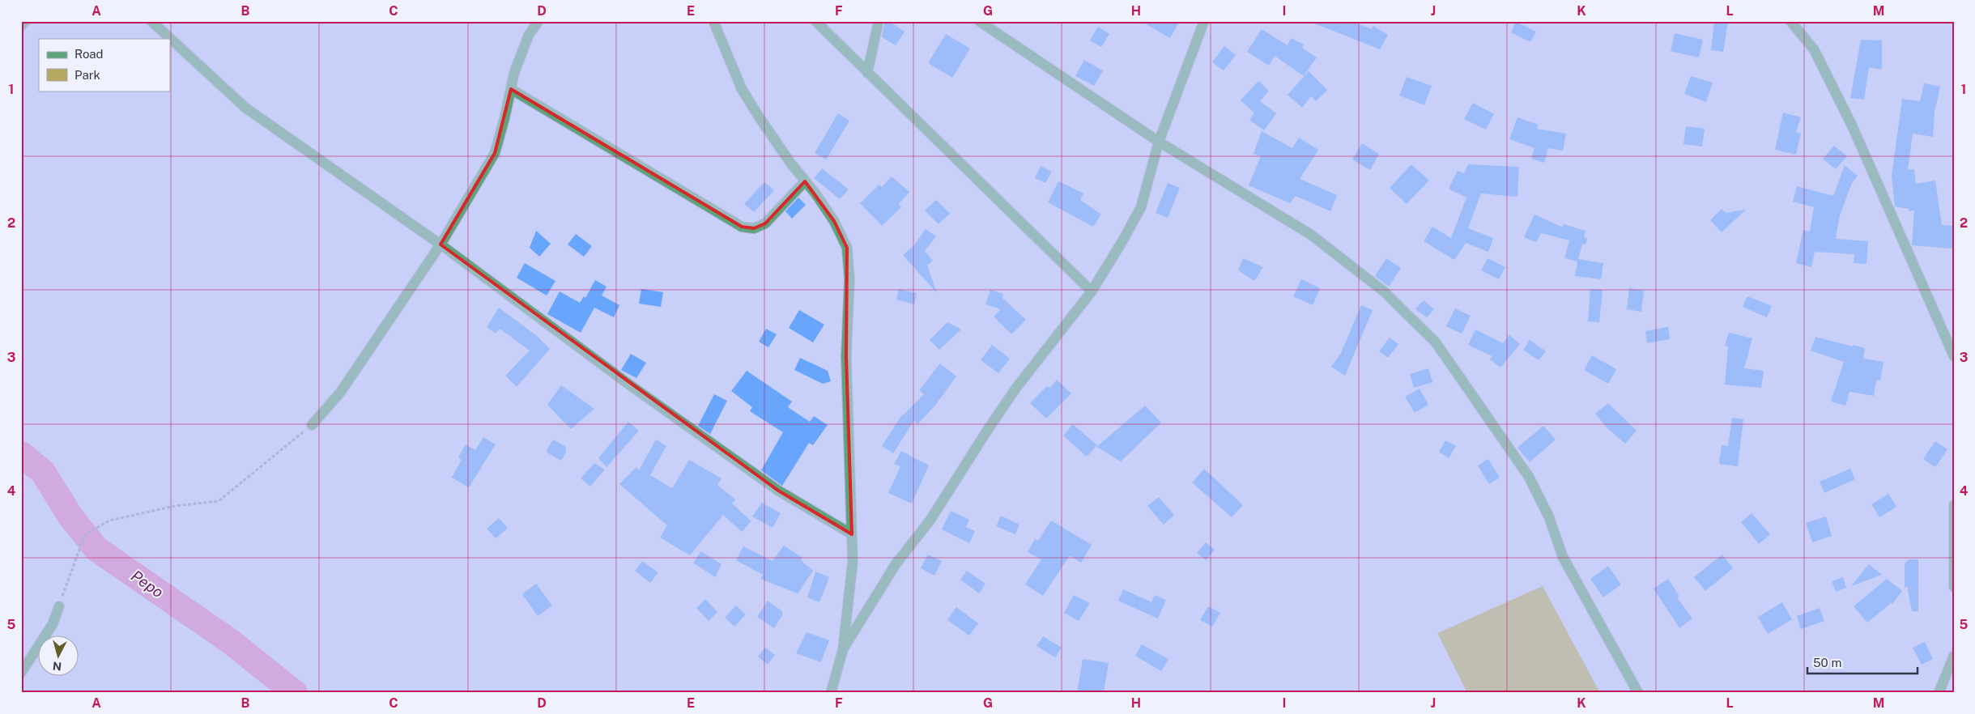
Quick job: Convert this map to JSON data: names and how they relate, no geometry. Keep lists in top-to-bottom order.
{
  "water": ["Pepo"],
  "legend": ["Road", "Park"],
  "scale_bar": "50 m",
  "north": "bottom",
  "grid": {
    "columns": [
      "A",
      "B",
      "C",
      "D",
      "E",
      "F",
      "G",
      "H",
      "I",
      "J",
      "K",
      "L",
      "M"
    ],
    "rows": [
      "1",
      "2",
      "3",
      "4",
      "5"
    ]
  }
}
